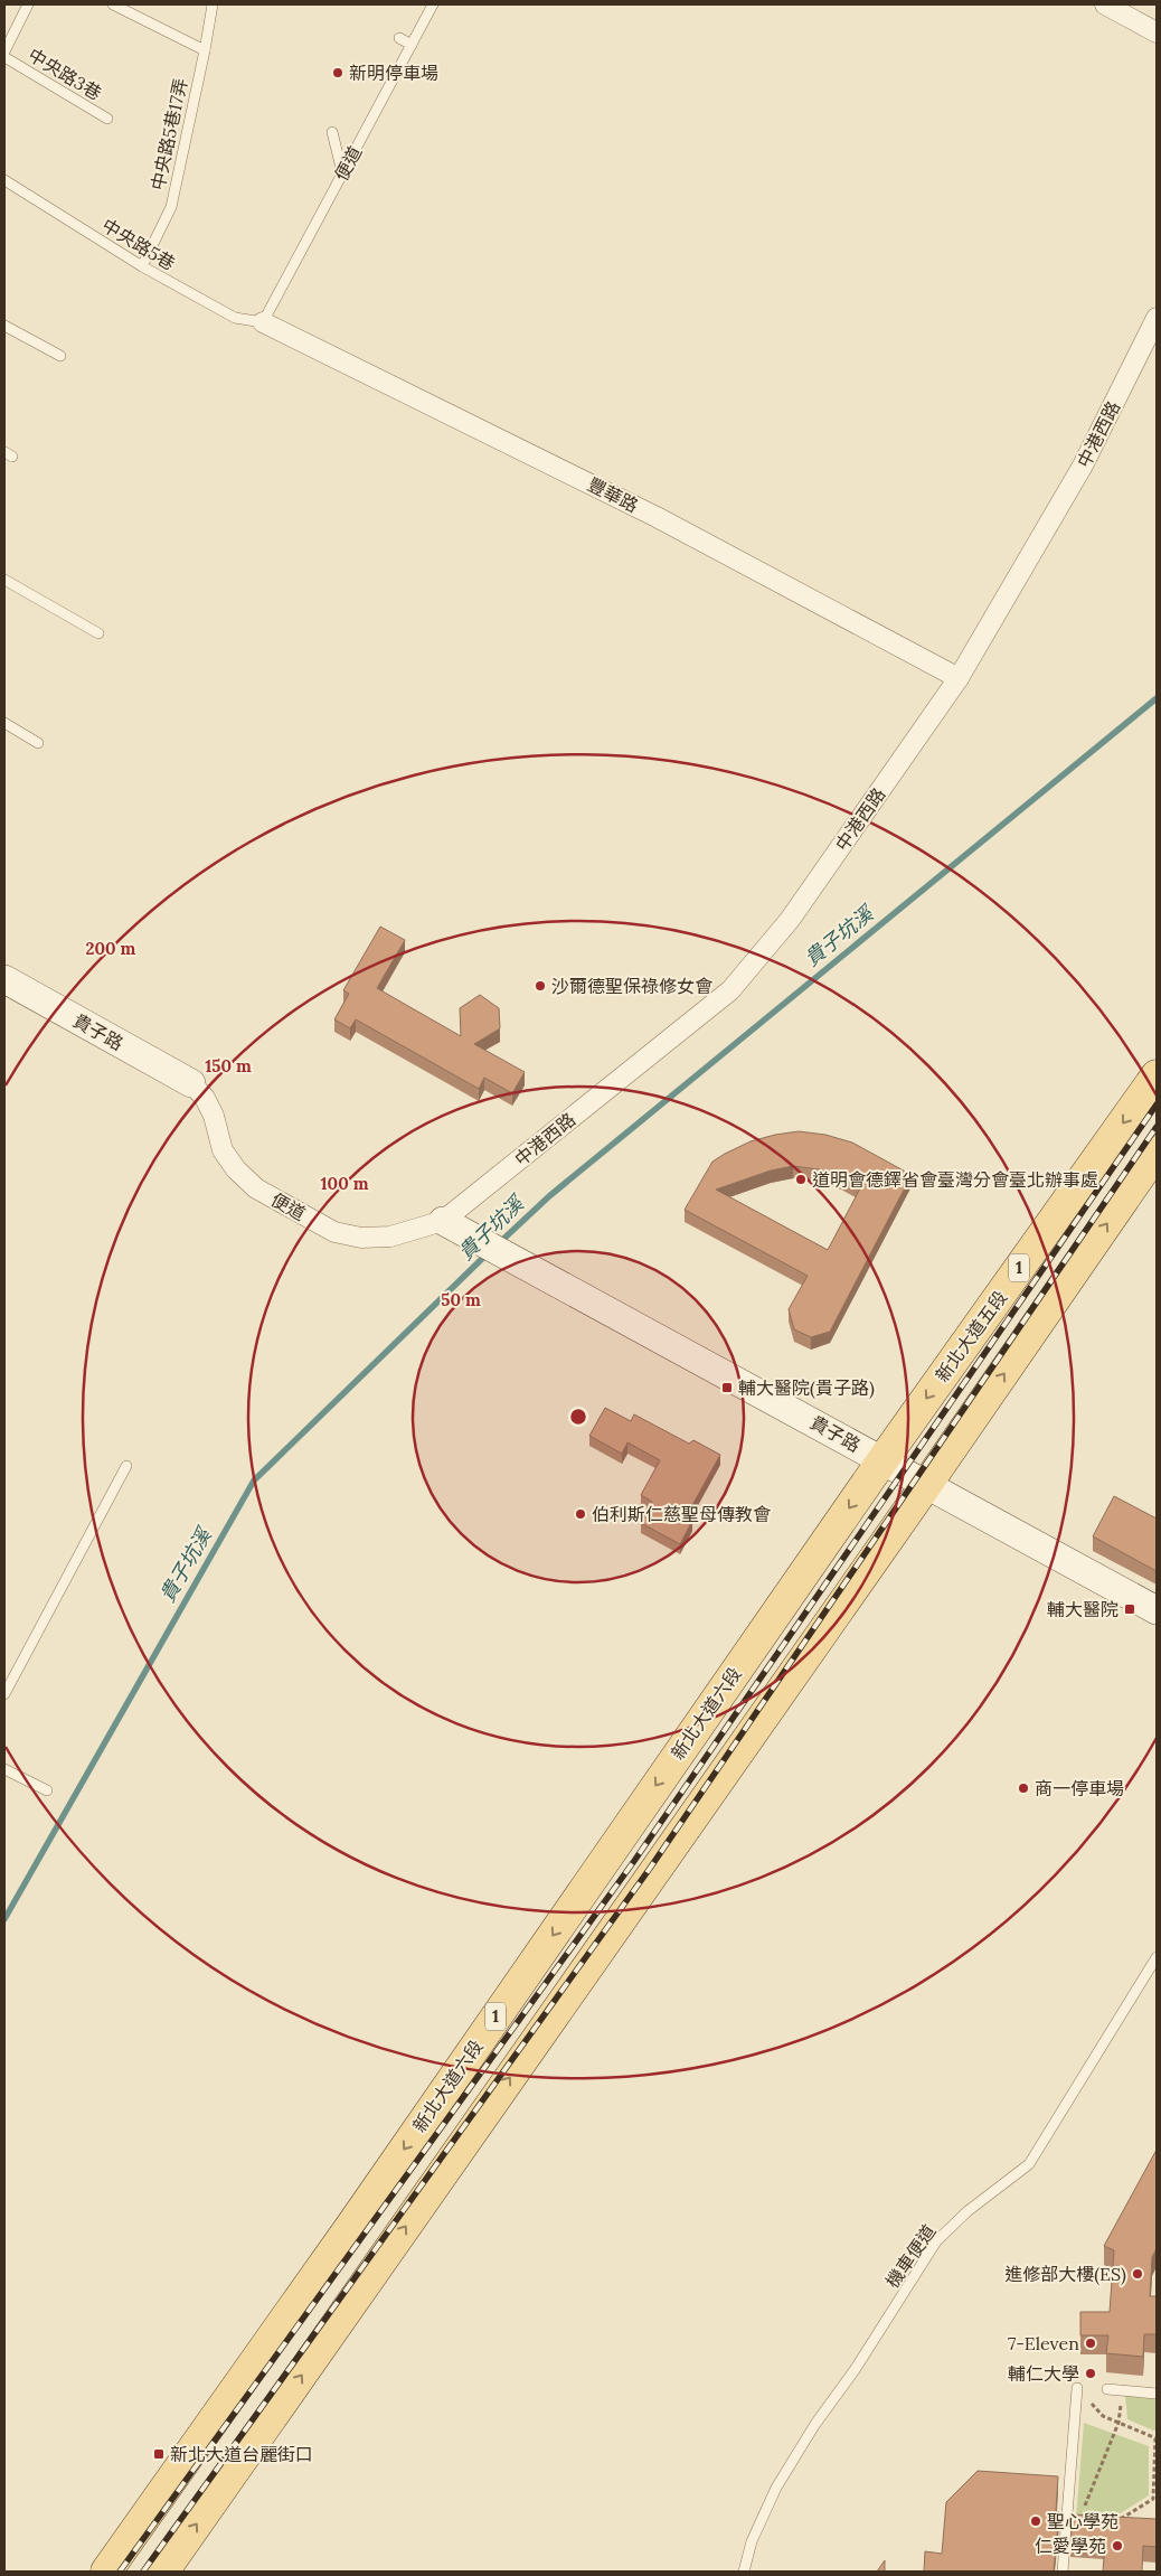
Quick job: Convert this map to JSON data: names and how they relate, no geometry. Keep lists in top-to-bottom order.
{
  "streets": {
    "main road": ["1", "新北大道五段", "新北大道六段"],
    "street": [
      "便道",
      "中港西路",
      "豐華路",
      "貴子路"
    ],
    "lane": [
      "中央路3巷",
      "中央路5巷17弄",
      "中央路5巷",
      "機車便道"
    ]
  },
  "crossings": [
    ["中央路5巷17弄", "中央路5巷"],
    ["便道", "中央路5巷"],
    ["便道", "中港西路"],
    ["便道", "豐華路"],
    ["便道", "貴子路"],
    ["中央路5巷", "豐華路"],
    ["中港西路", "豐華路"],
    ["中港西路", "貴子路"],
    ["貴子路", "新北大道五段"],
    ["貴子路", "新北大道六段"],
    ["新北大道五段", "新北大道六段"]
  ],
  "water": ["貴子坑溪"],
  "places": {
    "other": [
      "新明停車場",
      "沙爾德聖保祿修女會",
      "道明會德鐸省會臺灣分會臺北辦事處",
      "伯利斯仁慈聖母傳教會",
      "商一停車場",
      "進修部大樓(ES)",
      "7-Eleven",
      "輔仁大學",
      "聖心學苑",
      "仁愛學苑"
    ],
    "transit": ["輔大醫院(貴子路)", "輔大醫院", "新北大道台麗街口"]
  },
  "rings": [
    "200 m",
    "150 m",
    "100 m",
    "50 m"
  ]
}
